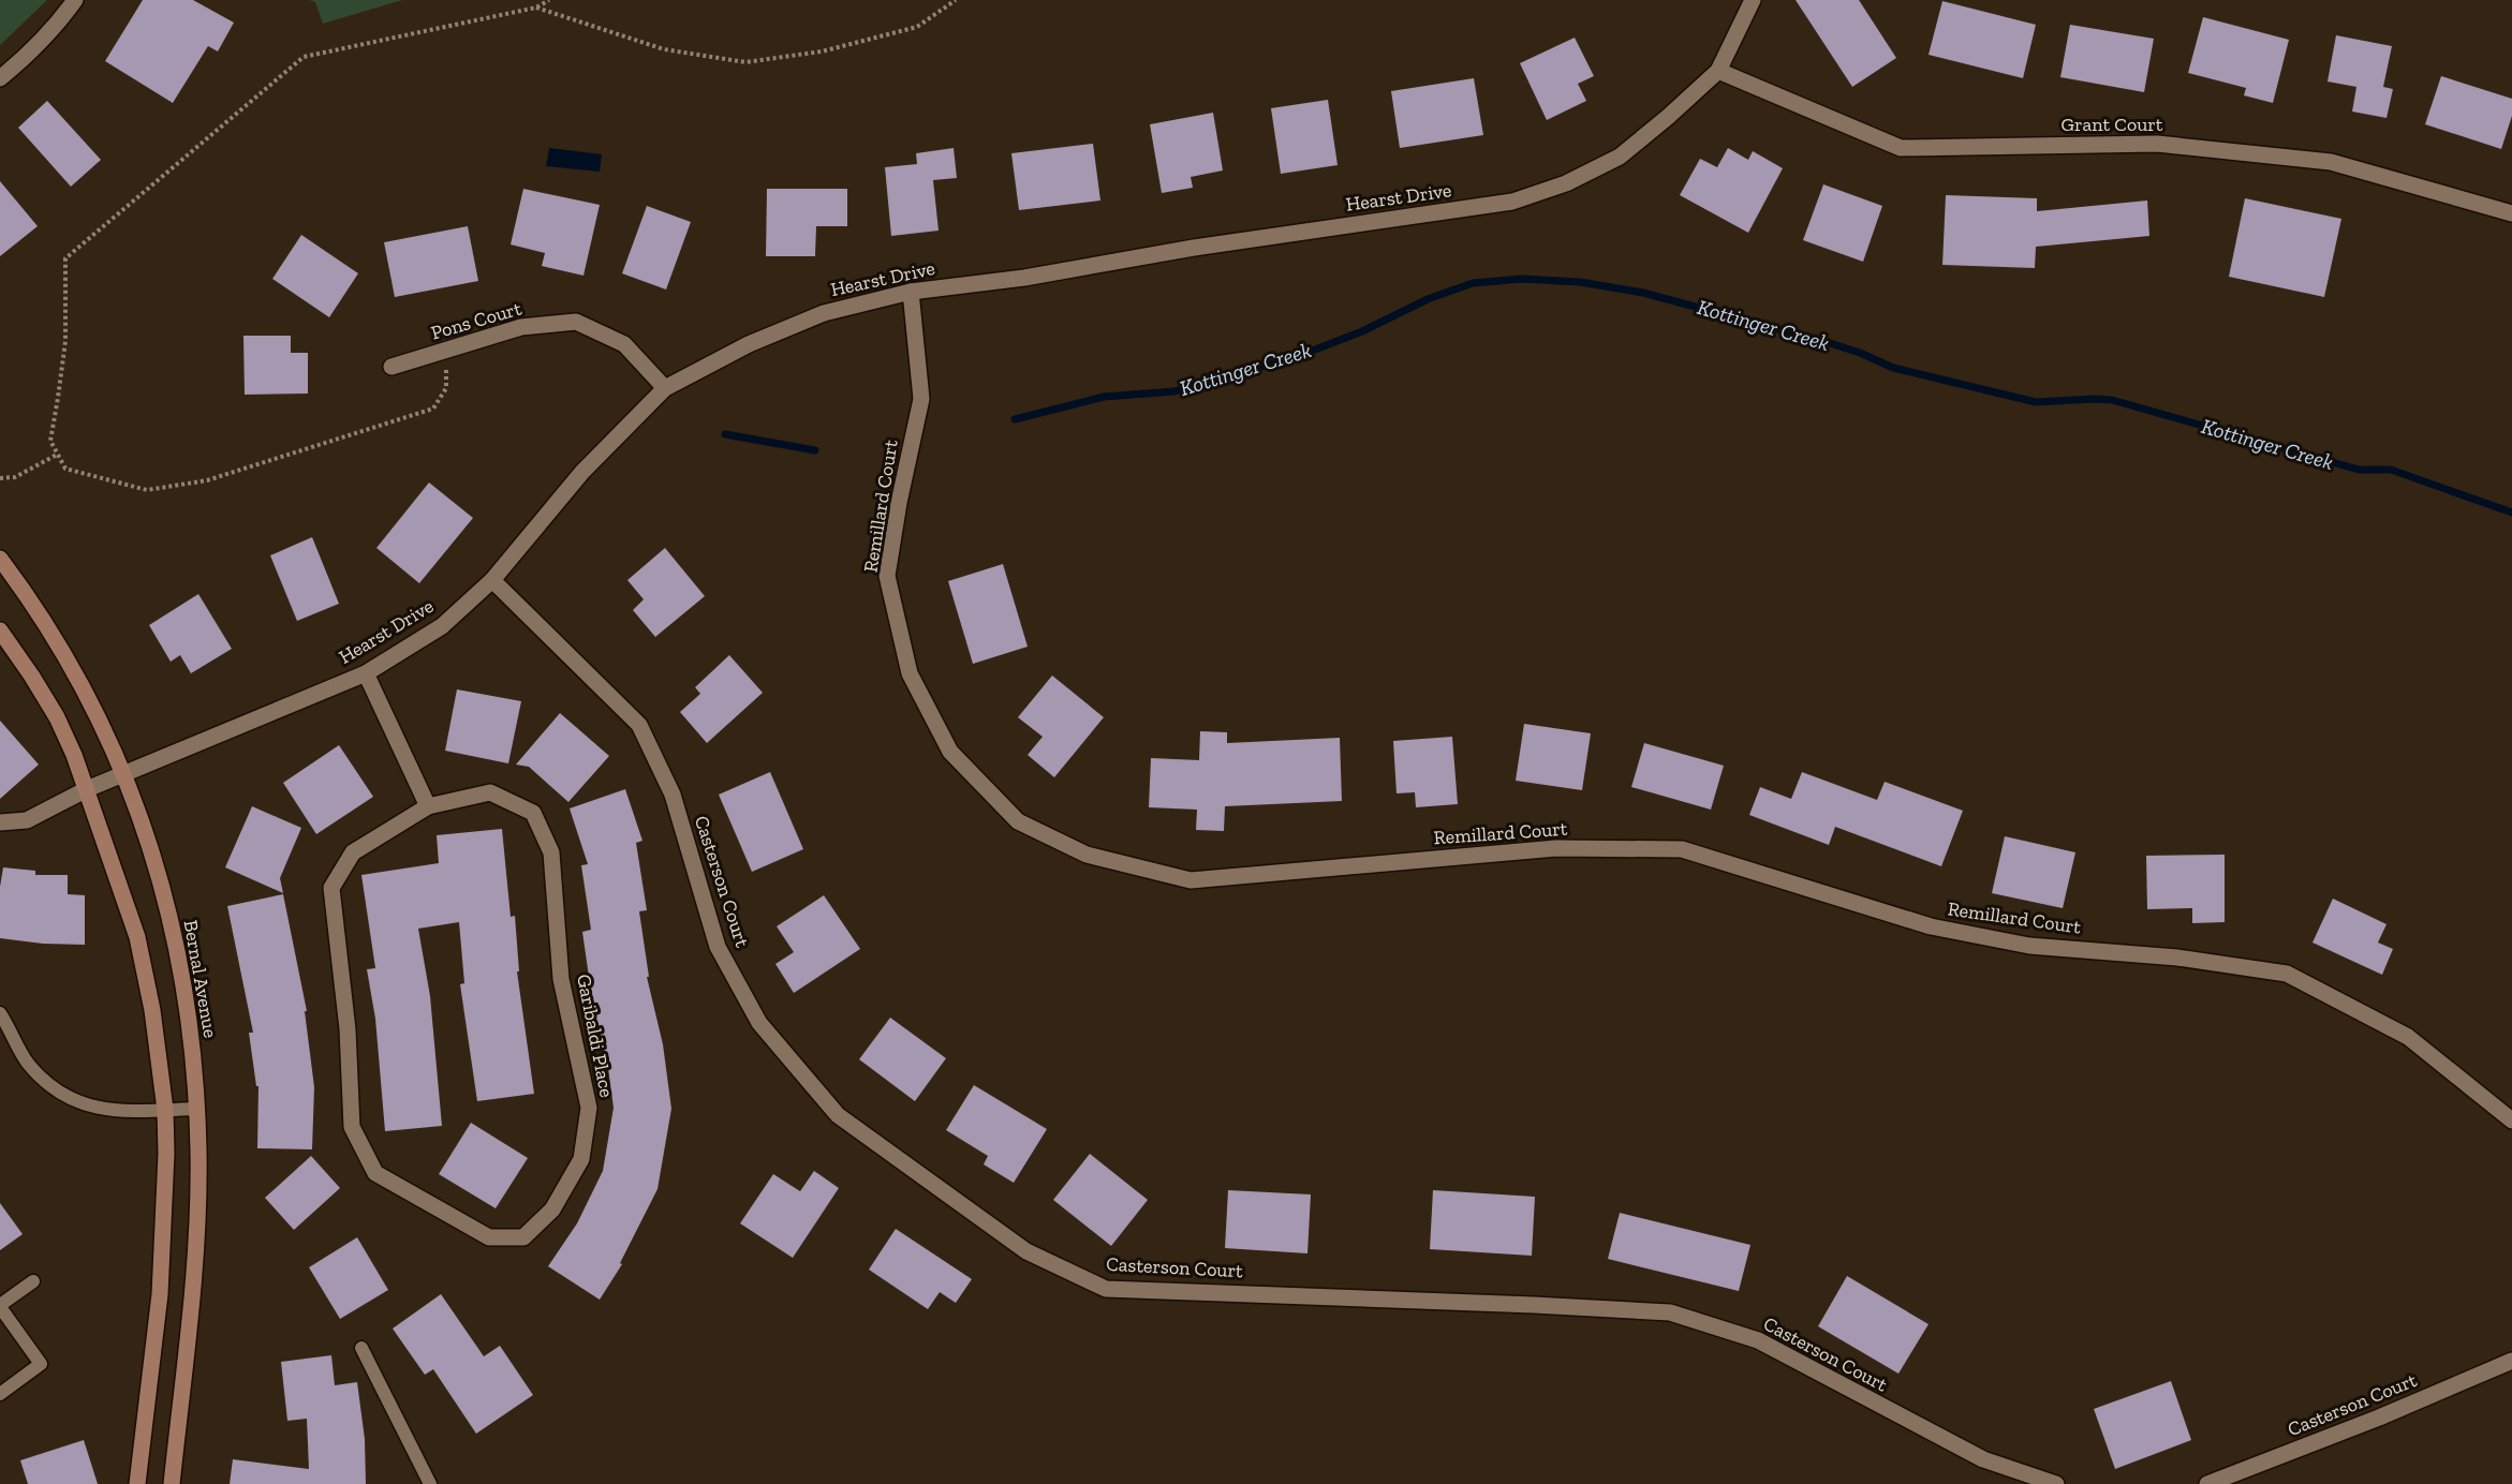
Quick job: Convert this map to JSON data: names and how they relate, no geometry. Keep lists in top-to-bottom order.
{
  "streets": {
    "main road": ["Bernal Avenue"],
    "street": [
      "Grant Court",
      "Hearst Drive",
      "Pons Court",
      "Remillard Court",
      "Casterson Court",
      "Garibaldi Place"
    ]
  },
  "crossings": [
    ["Grant Court", "Hearst Drive"],
    ["Hearst Drive", "Pons Court"],
    ["Hearst Drive", "Remillard Court"],
    ["Hearst Drive", "Casterson Court"],
    ["Hearst Drive", "Bernal Avenue"]
  ],
  "water": ["Kottinger Creek"]
}
